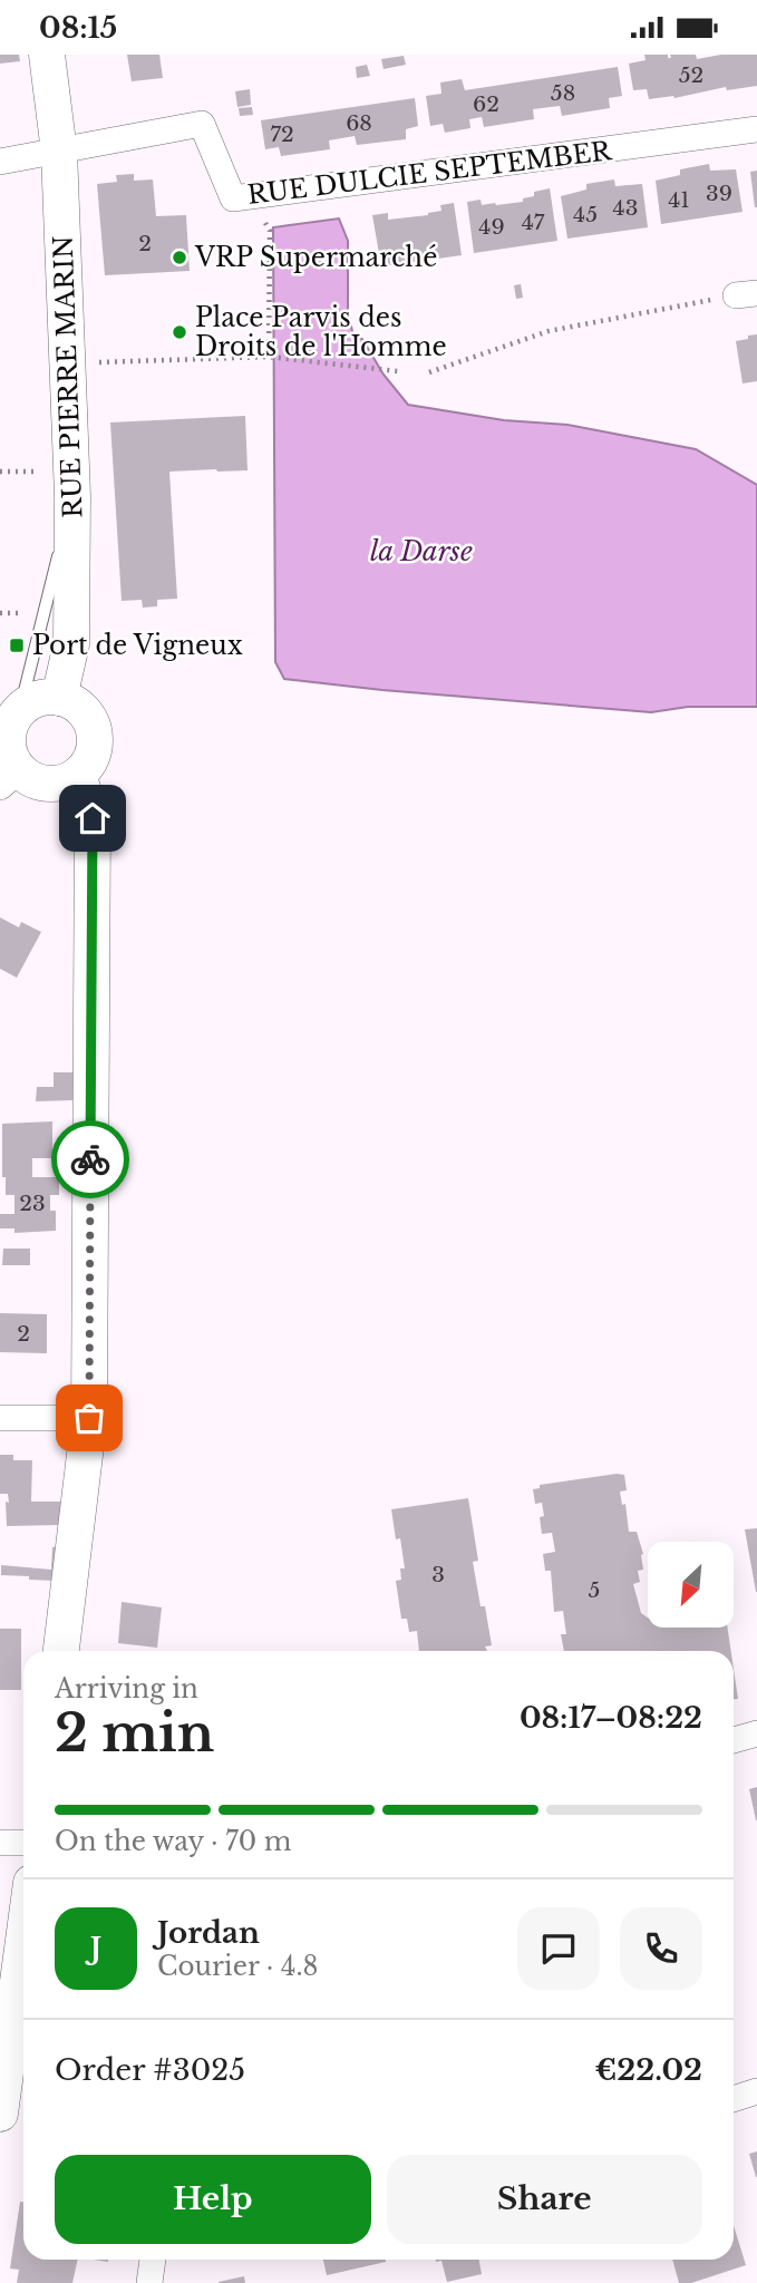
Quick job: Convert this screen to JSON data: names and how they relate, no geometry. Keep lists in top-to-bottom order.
{
  "streets": {
    "street": ["RUE DULCIE SEPTEMBER", "RUE PIERRE MARIN"]
  },
  "crossings": [
    ["RUE DULCIE SEPTEMBER", "RUE PIERRE MARIN"]
  ],
  "water": ["la Darse"],
  "places": {
    "other": ["VRP Supermarché", "Place Parvis des Droits de l'Homme"],
    "transit": ["Port de Vigneux"]
  },
  "house_numbers": [
    "52",
    "58",
    "62",
    "68",
    "72",
    "39",
    "41",
    "43",
    "45",
    "47",
    "49",
    "2",
    "23",
    "2",
    "3",
    "5"
  ],
  "north": "bottom left",
  "page": {
    "status": "08:15",
    "heading": ["2 min", "Arriving in", "08:17–08:22"],
    "panel": [
      "Jordan",
      "Courier · 4.8",
      "Order #3025",
      "€22.02"
    ],
    "bar": "On the way · 70 m",
    "round": "J",
    "buttons": ["Help", "Share"]
  }
}
